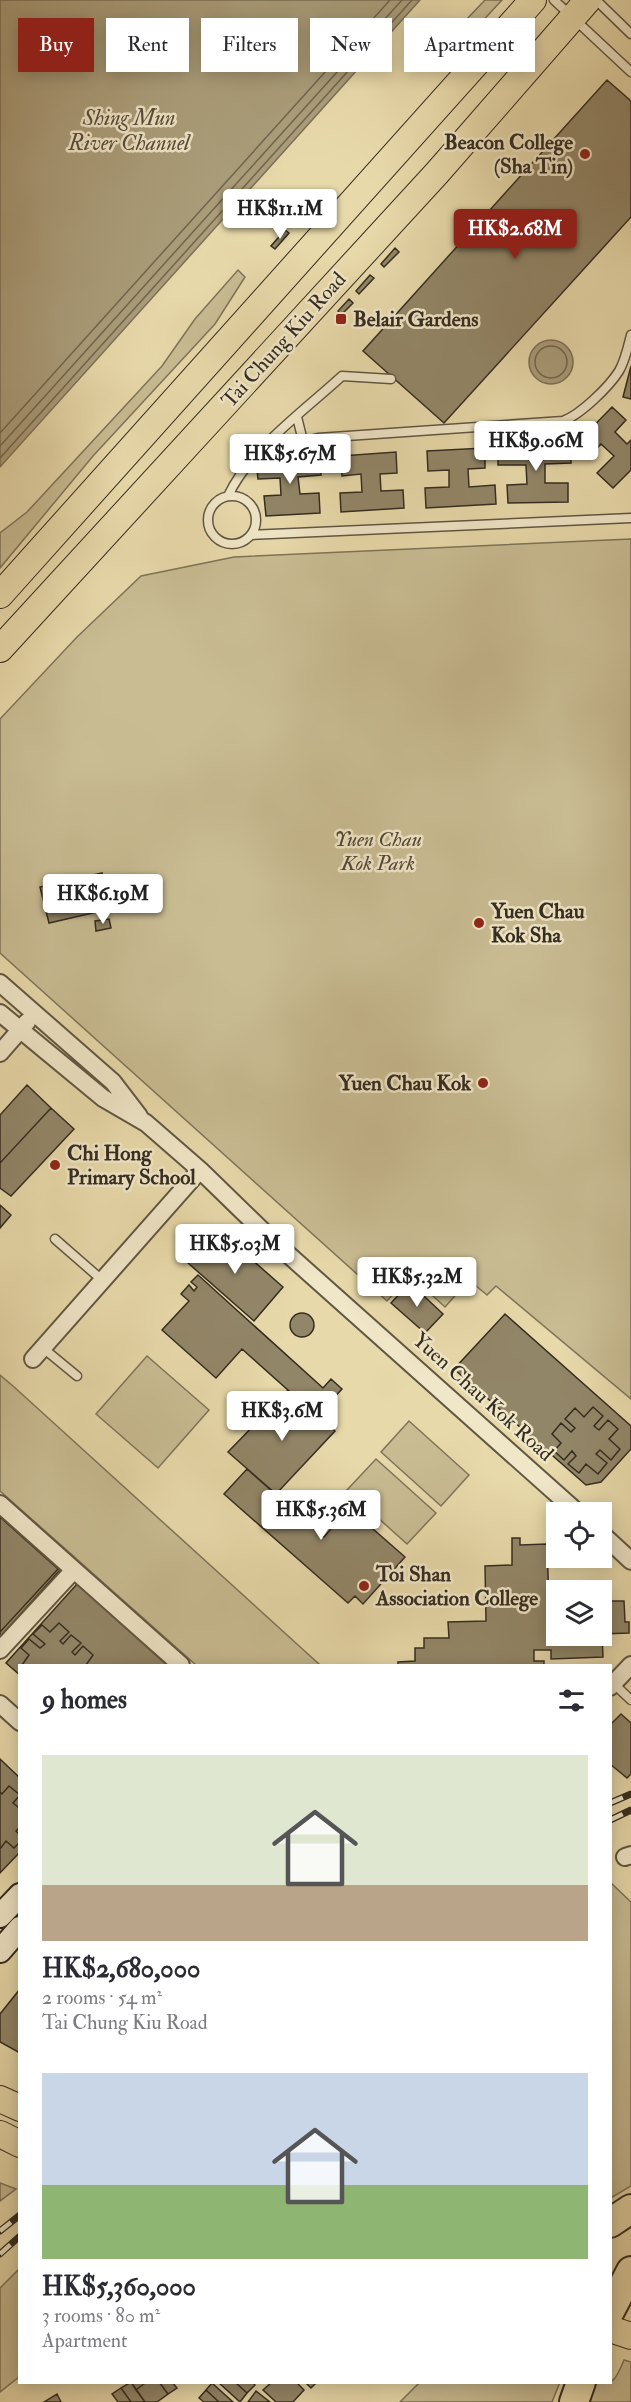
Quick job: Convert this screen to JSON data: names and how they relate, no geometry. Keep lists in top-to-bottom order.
{
  "streets": {
    "main road": ["Tai Chung Kiu Road"],
    "street": ["Yuen Chau Kok Road"]
  },
  "water": ["Shing Mun River Channel"],
  "parks": ["Yuen Chau Kok Park"],
  "places": {
    "other": [
      "Beacon College (Sha Tin)",
      "Yuen Chau Kok Sha",
      "Yuen Chau Kok",
      "Chi Hong Primary School",
      "Toi Shan Association College"
    ],
    "transit": ["Belair Gardens"]
  },
  "page": {
    "chip": [
      "Buy",
      "Rent",
      "Filters",
      "New",
      "Apartment"
    ],
    "price": [
      "HK$11.1M",
      "HK$2.68M",
      "HK$9.06M",
      "HK$5.67M",
      "HK$6.19M",
      "HK$5.03M",
      "HK$5.32M",
      "HK$3.6M",
      "HK$5.36M"
    ],
    "heading": "9 homes",
    "list": [
      {
        "name": "HK$2,680,000",
        "note": "2 rooms · 54 m² · Tai Chung Kiu Road"
      },
      {
        "name": "HK$5,360,000",
        "note": "3 rooms · 80 m² · Apartment"
      }
    ]
  }
}
